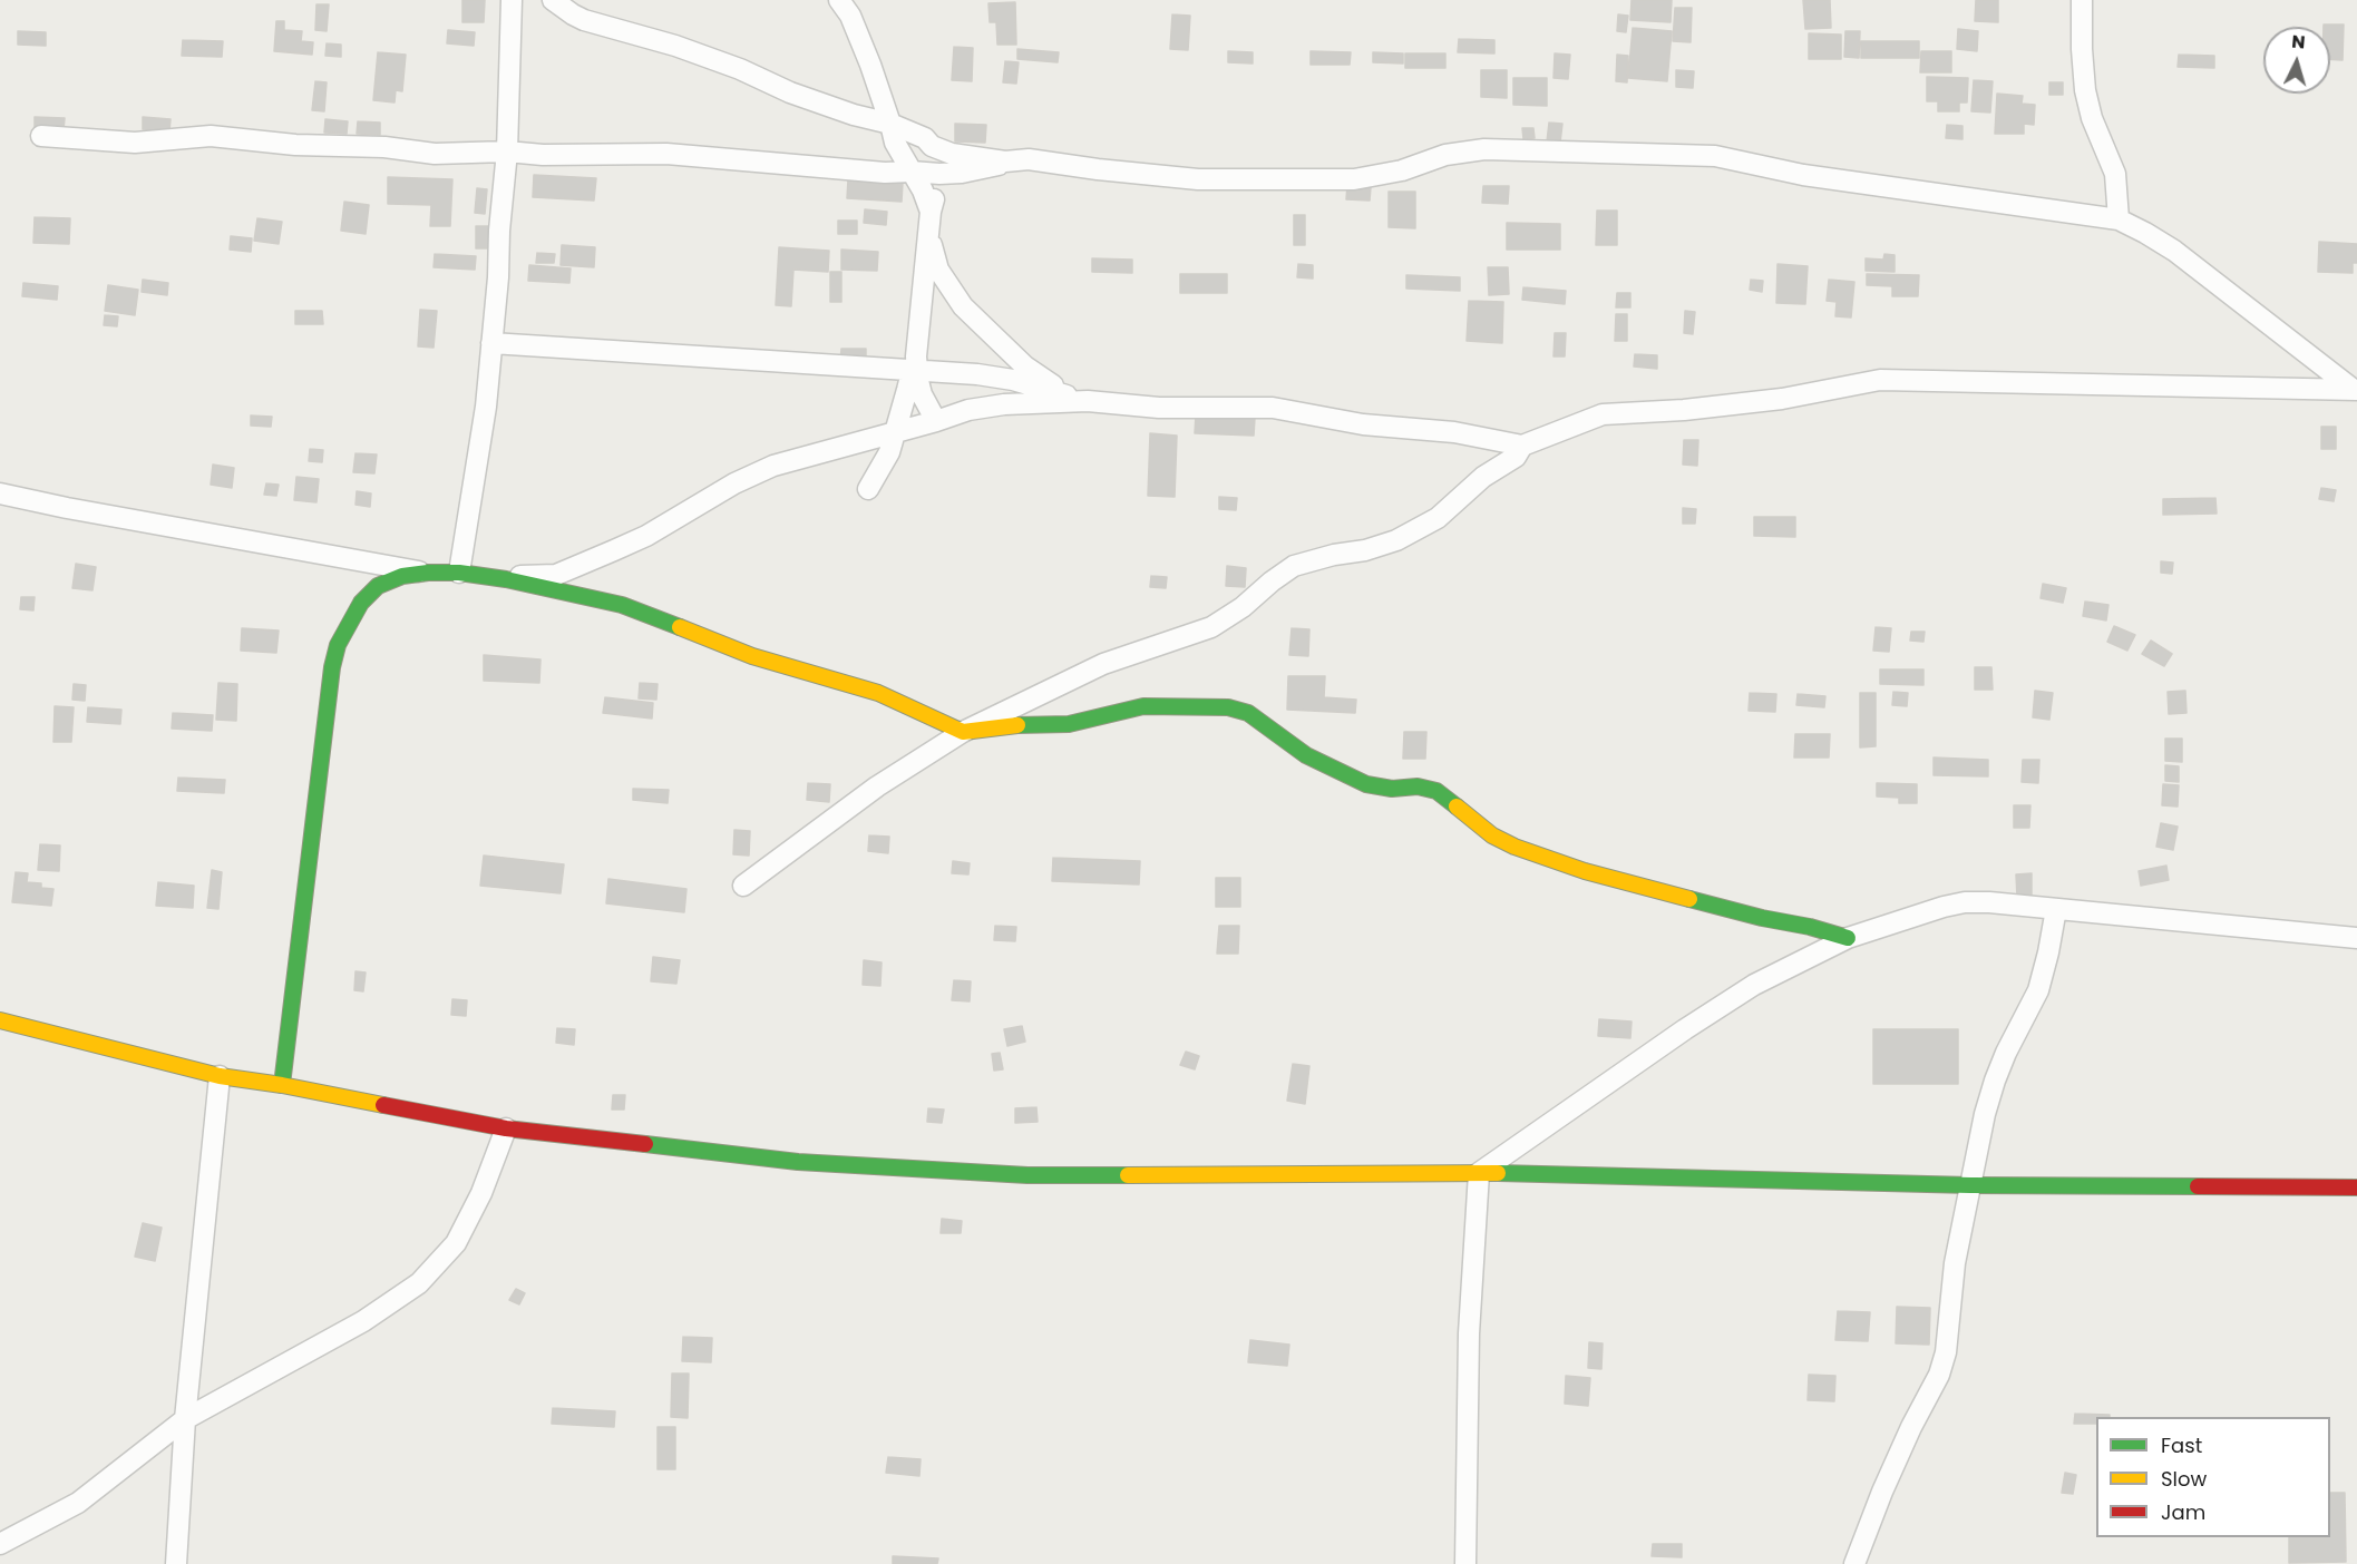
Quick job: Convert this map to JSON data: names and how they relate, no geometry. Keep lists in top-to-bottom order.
{
  "legend": ["Fast", "Slow", "Jam"],
  "north": "top"
}
